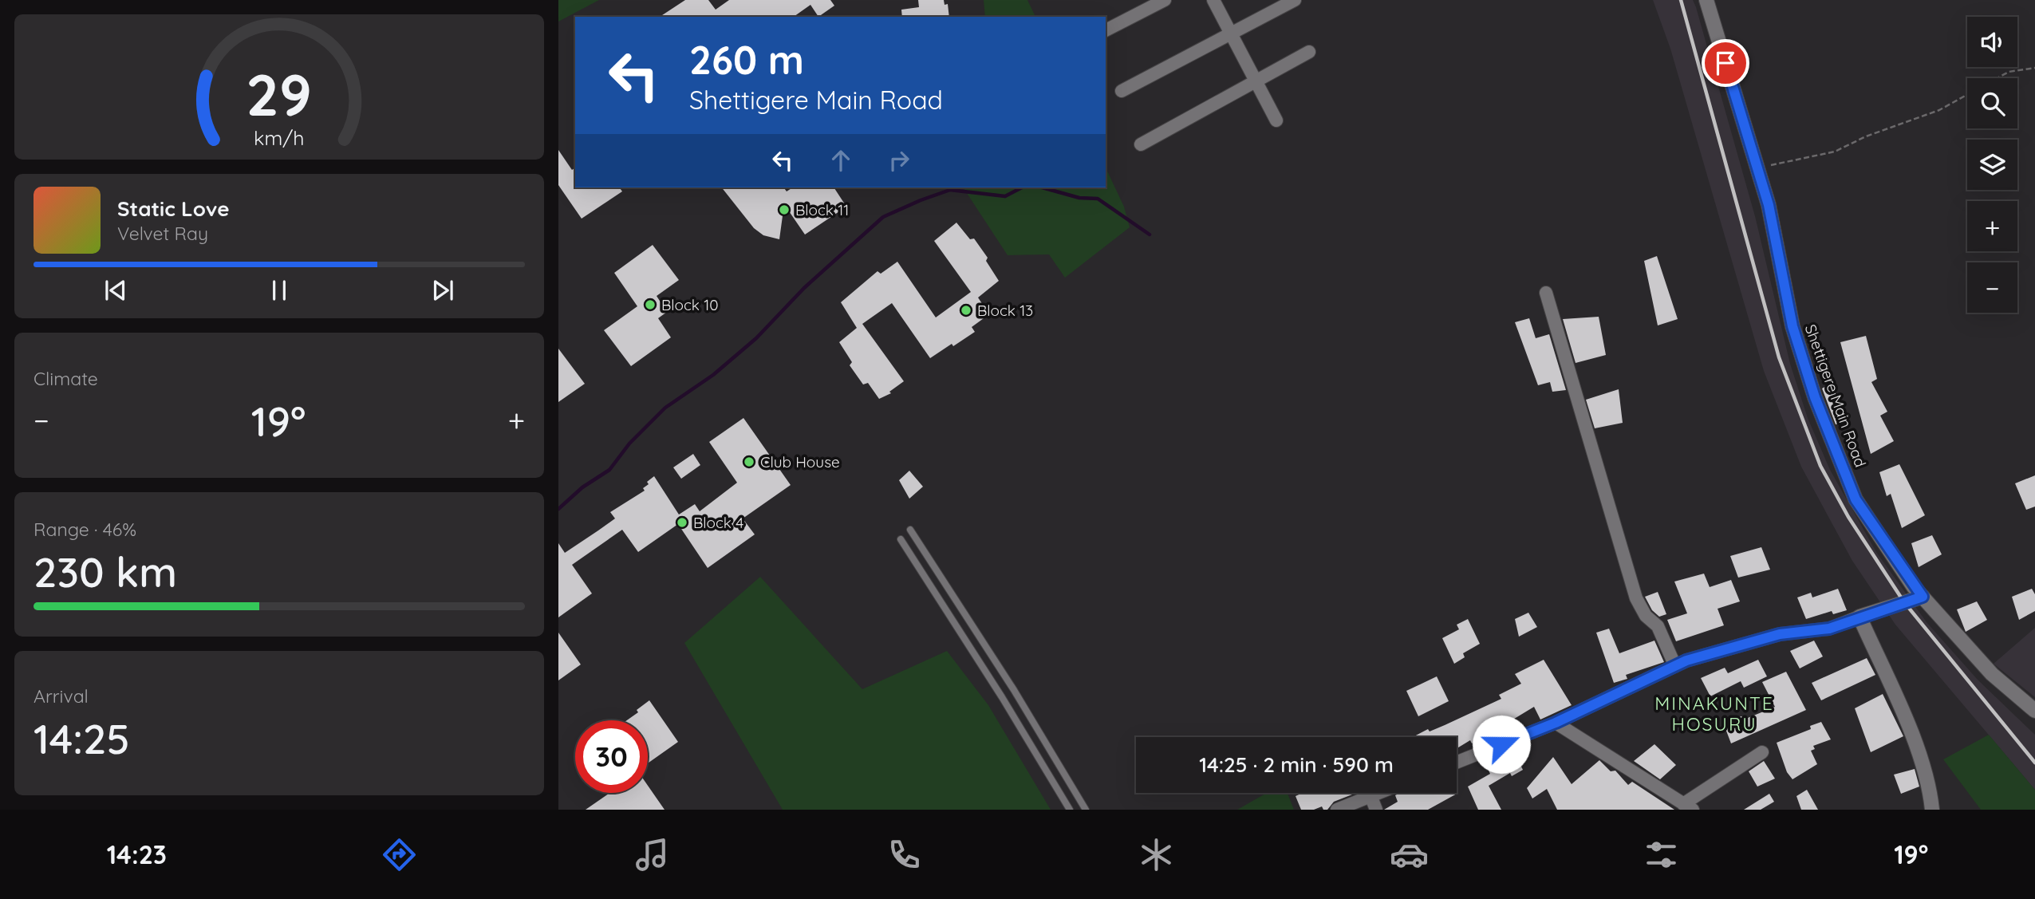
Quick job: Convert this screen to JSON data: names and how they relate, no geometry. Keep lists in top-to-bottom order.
{
  "streets": {
    "main road": ["Shettigere Main Road"]
  },
  "districts": ["MINAKUNTE HOSURU"],
  "places": [
    "Block 11",
    "Block 10",
    "Block 13",
    "Club House",
    "Block 4"
  ],
  "page": {
    "map_buttons": ["+", "−"],
    "turn": ["260 m", "Shettigere Main Road"],
    "song": ["Static Love", "Velvet Ray"],
    "tile": [
      "Climate",
      ["Range · 46%", "230 km"],
      ["Arrival", "14:25"]
    ],
    "heat": ["−", "19°", "+"],
    "limit": "30",
    "trip": "14:25 · 2 min · 590 m",
    "tabs": ["14:23", "19°"],
    "gauge": ["29", "km/h"]
  }
}
